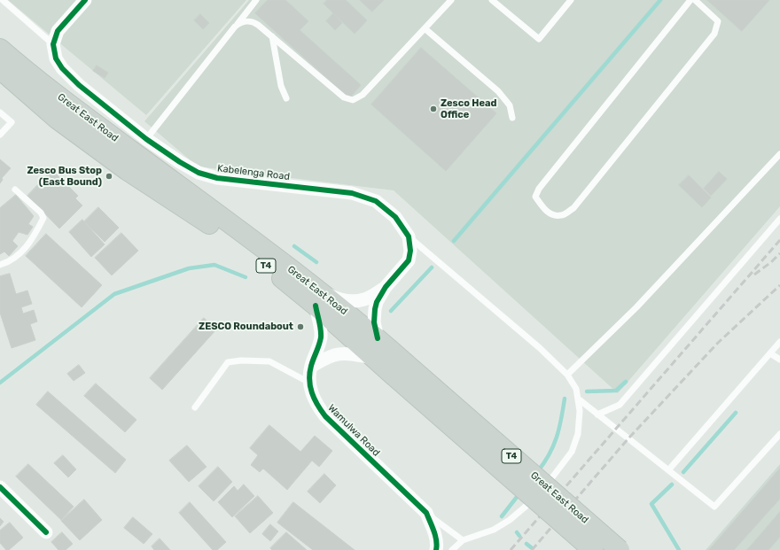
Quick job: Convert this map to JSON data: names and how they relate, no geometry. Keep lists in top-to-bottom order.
{
  "streets": {
    "main road": ["Great East Road", "T4"],
    "street": ["Kabelenga Road", "Wamulwa Road"]
  },
  "crossings": [
    ["Great East Road", "Wamulwa Road"]
  ],
  "places": ["Zesco Head Office", "Zesco Bus Stop (East Bound)", "ZESCO Roundabout"]
}
